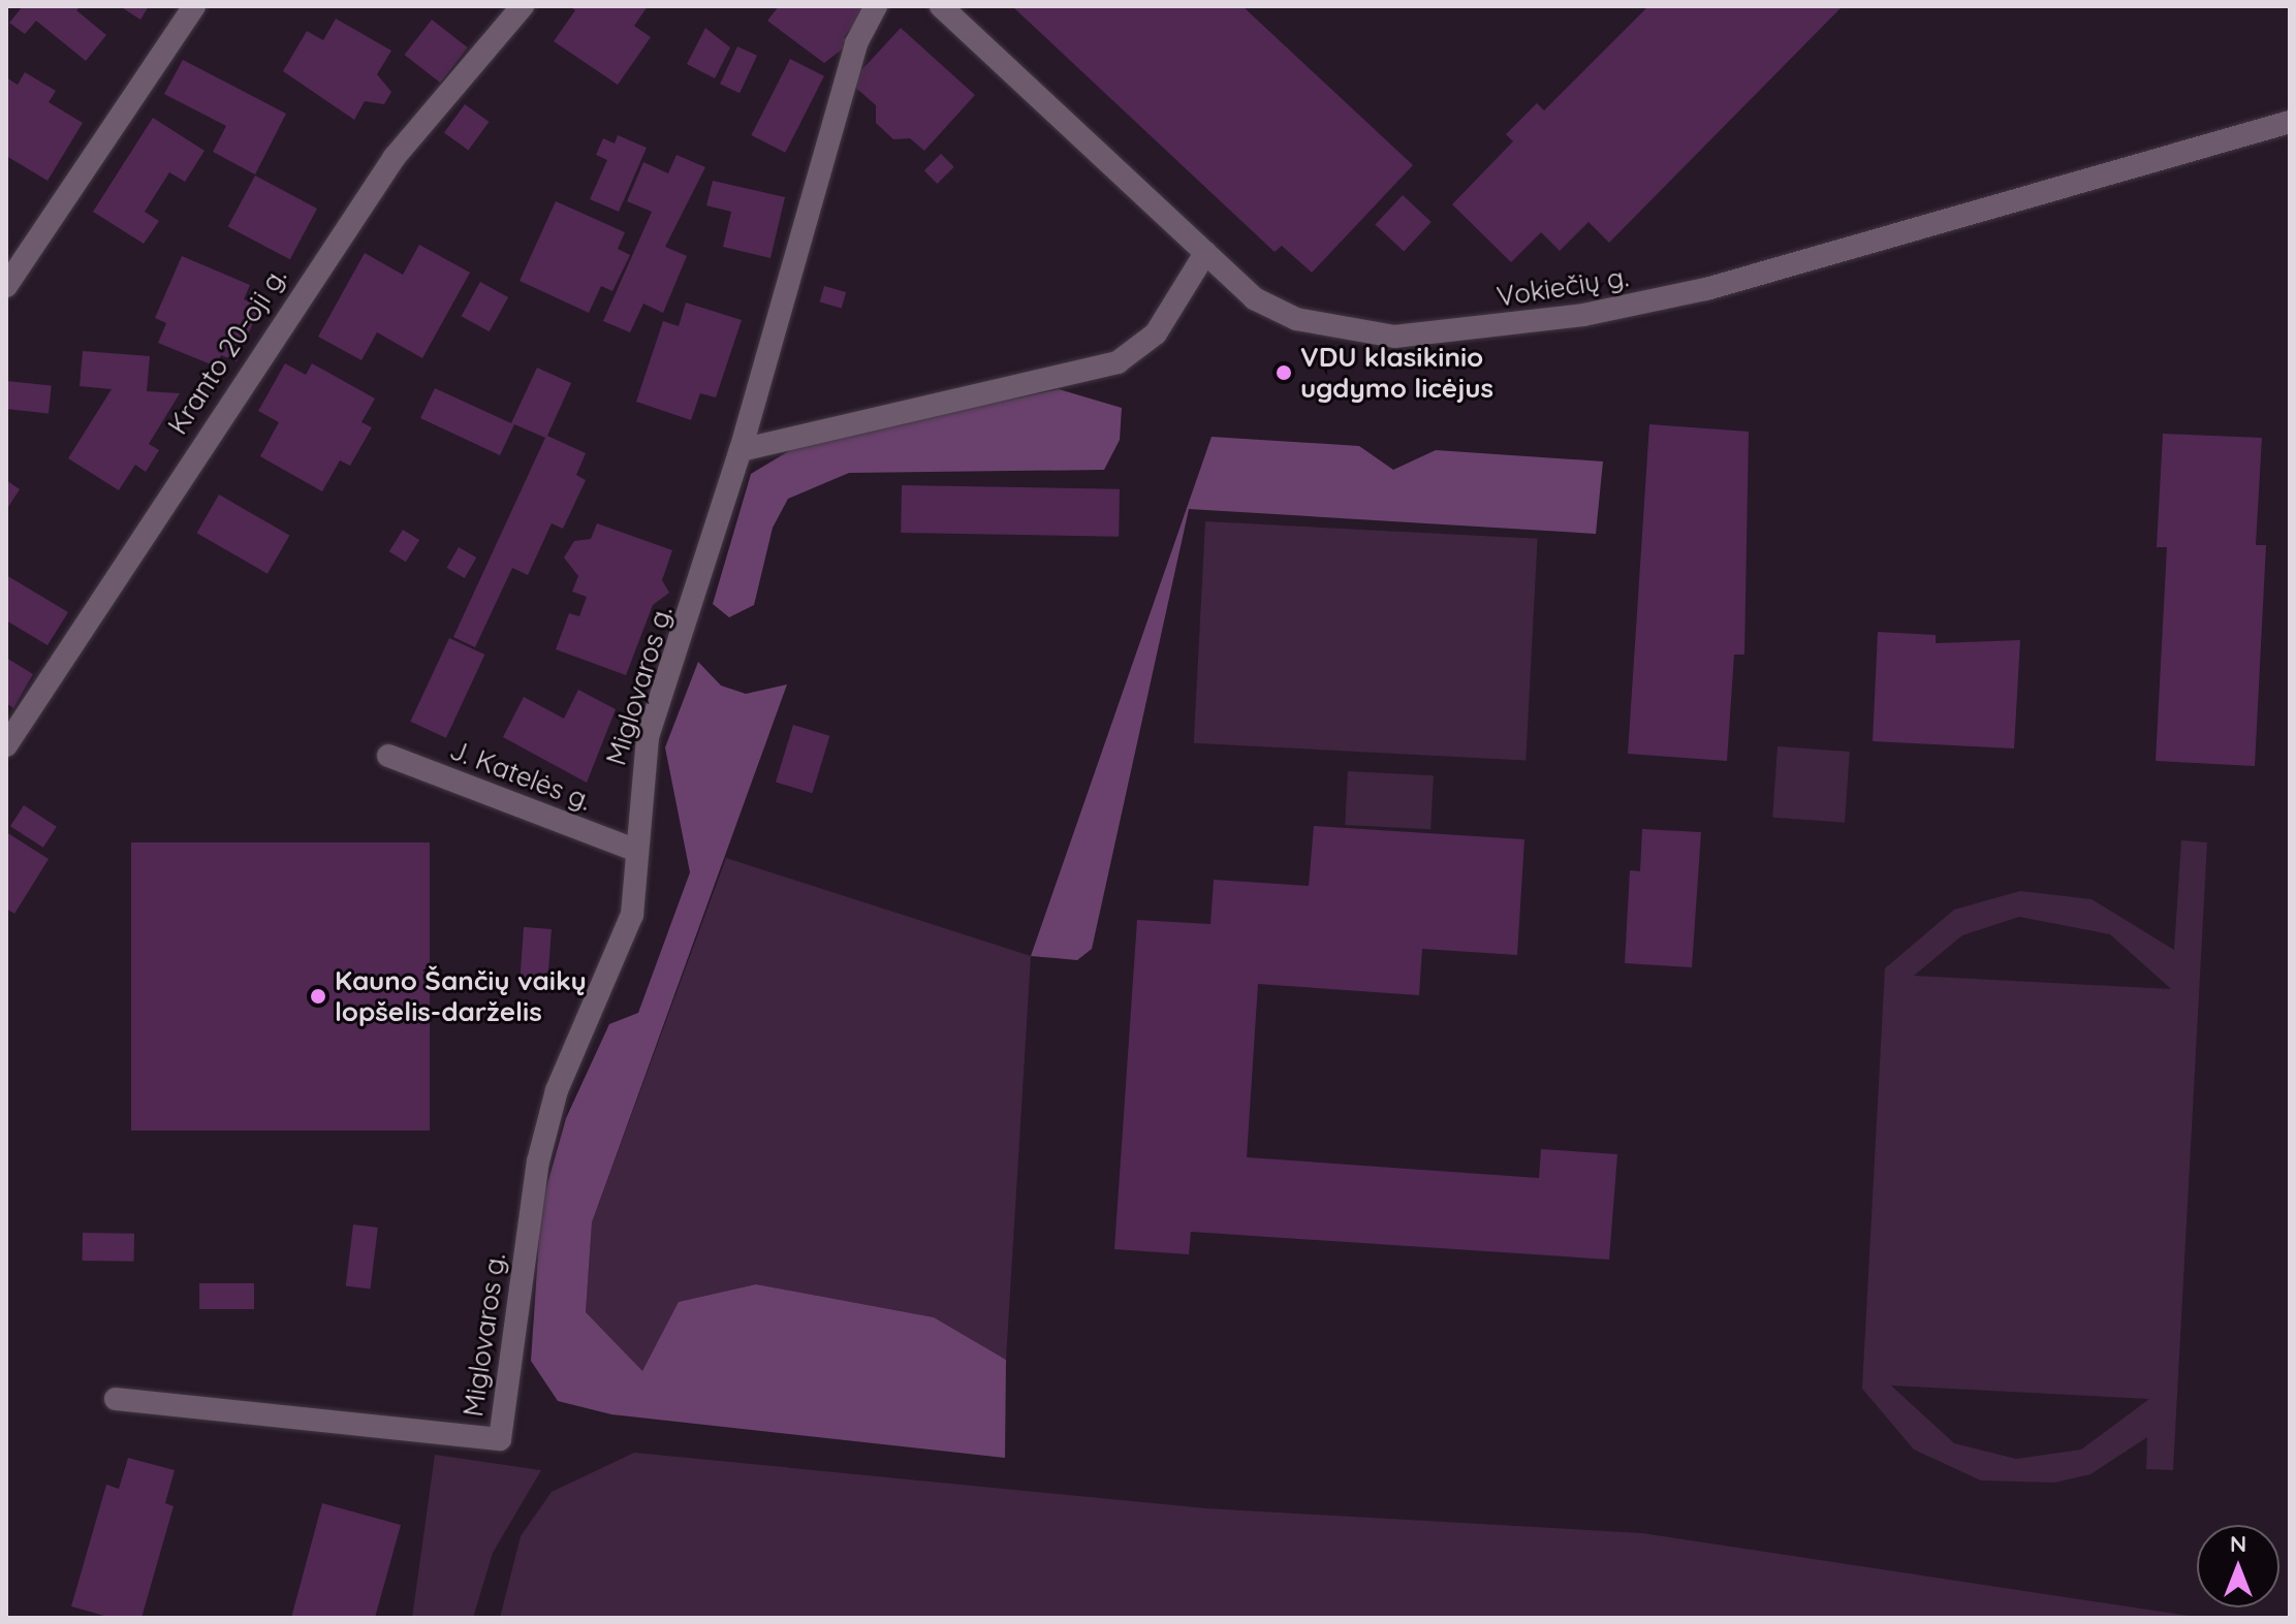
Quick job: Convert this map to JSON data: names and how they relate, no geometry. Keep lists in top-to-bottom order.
{
  "streets": {
    "street": [
      "Vokiečių g.",
      "Kranto 20-oji g.",
      "Miglovaros g.",
      "J. Katelės g."
    ]
  },
  "crossings": [
    ["Miglovaros g.", "J. Katelės g."]
  ],
  "places": ["VDU klasikinio ugdymo licėjus", "Kauno Šančių vaikų lopšelis-darželis"],
  "north": "top"
}
